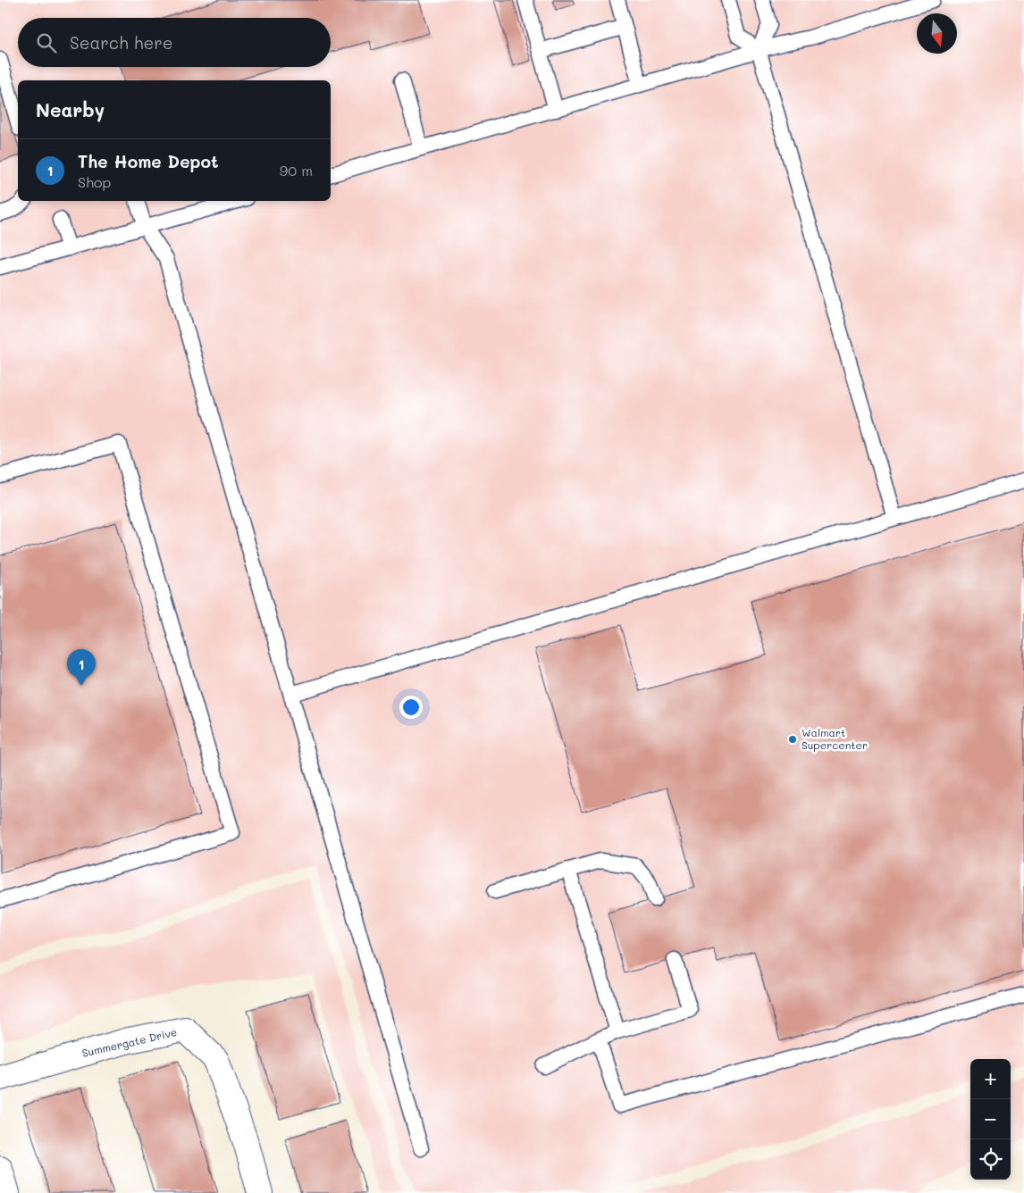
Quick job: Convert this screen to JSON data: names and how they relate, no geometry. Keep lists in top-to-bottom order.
{
  "streets": {
    "street": ["Summergate Drive"]
  },
  "places": ["Walmart Supercenter"],
  "north": "bottom",
  "page": {
    "search": "Search here",
    "heading": "Nearby",
    "list": [
      {
        "mark": "1",
        "name": "The Home Depot",
        "note": "Shop",
        "value": "90 m"
      }
    ],
    "pins": "1",
    "map_buttons": ["+", "−"]
  }
}
